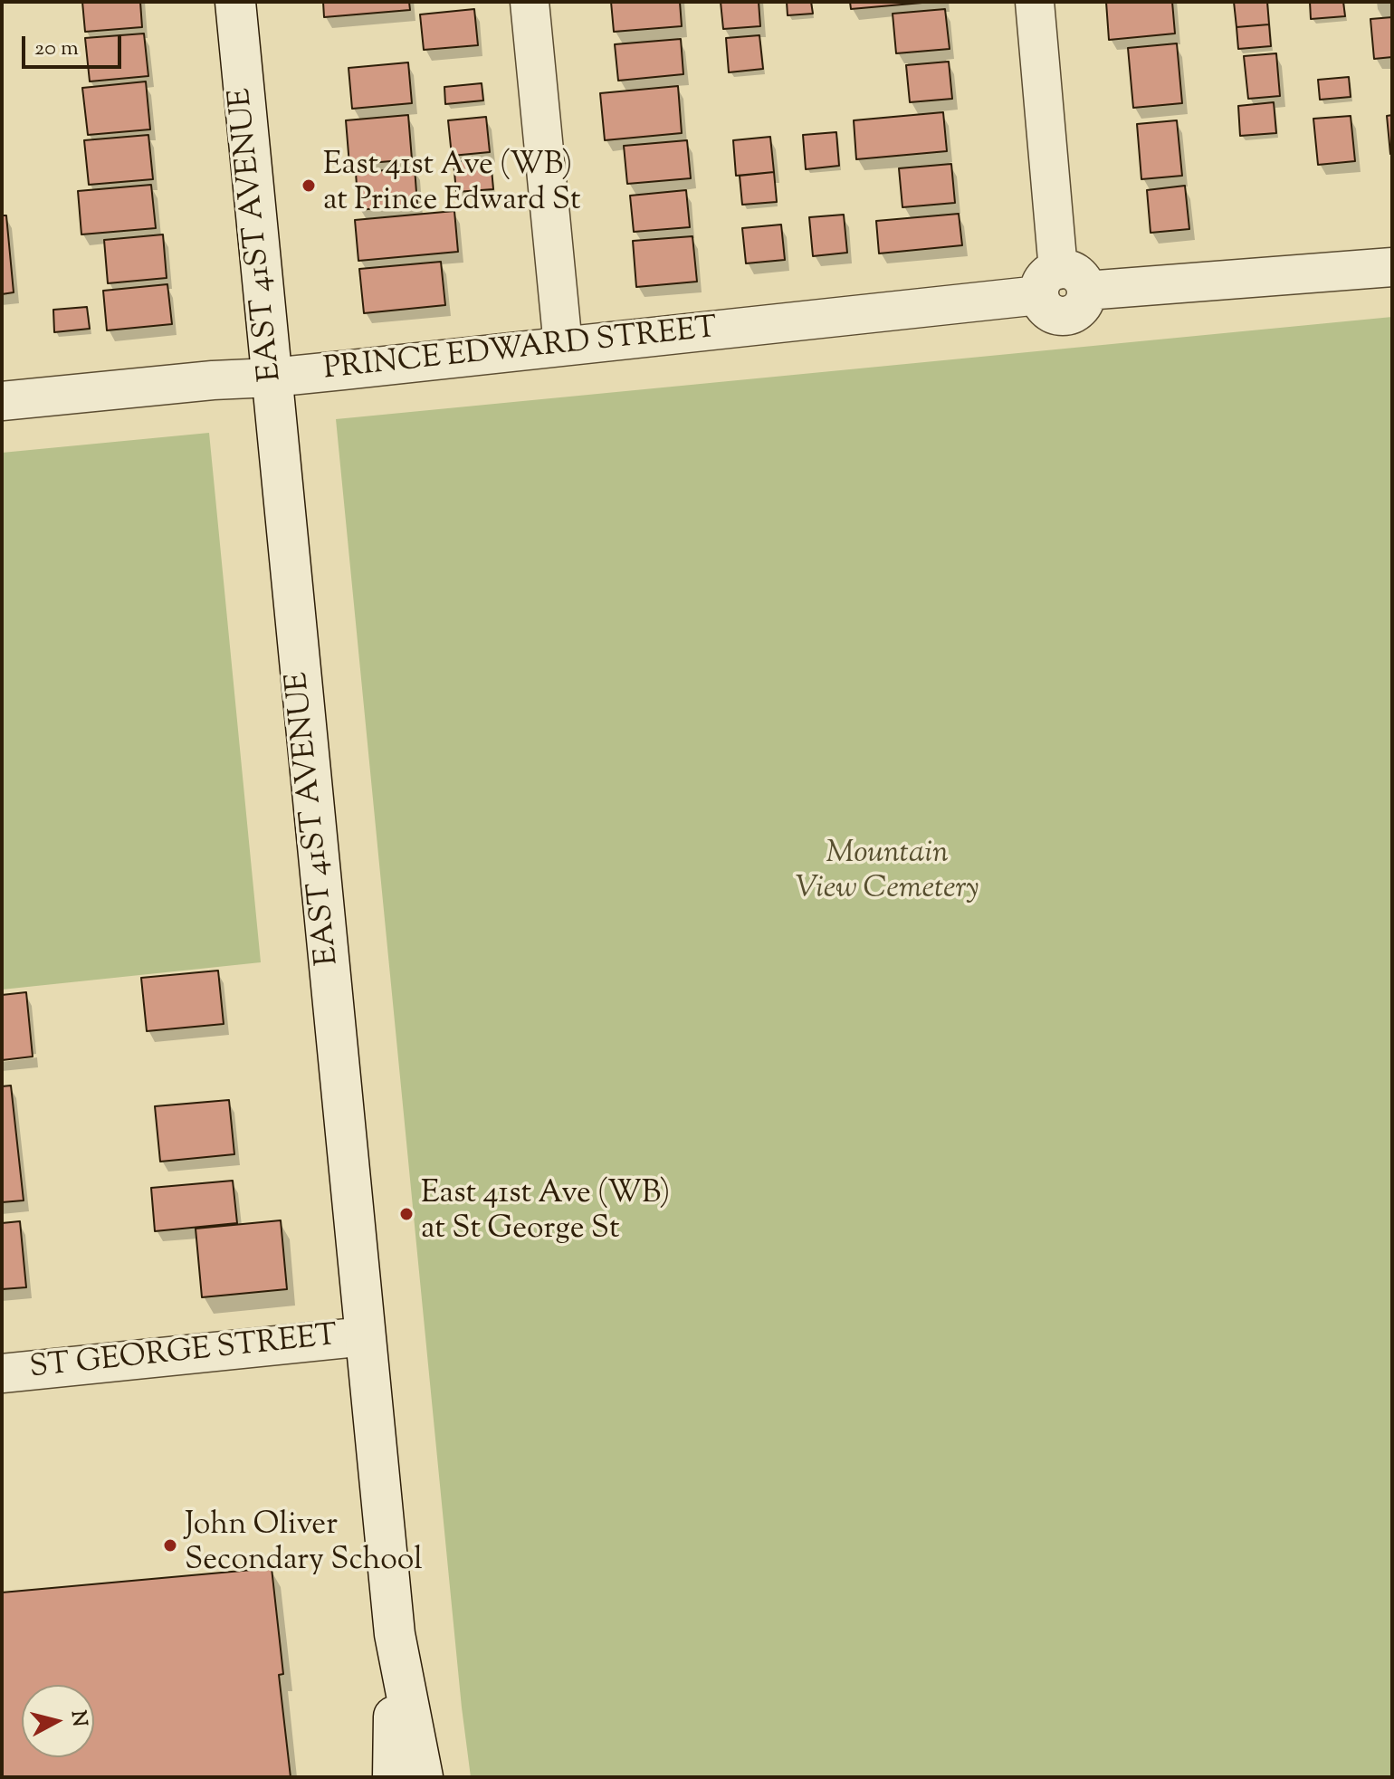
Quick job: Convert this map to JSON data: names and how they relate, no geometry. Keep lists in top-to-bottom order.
{
  "streets": {
    "main road": ["EAST 41ST AVENUE"],
    "street": ["PRINCE EDWARD STREET", "ST GEORGE STREET"]
  },
  "crossings": [
    ["EAST 41ST AVENUE", "PRINCE EDWARD STREET"],
    ["EAST 41ST AVENUE", "ST GEORGE STREET"]
  ],
  "parks": ["Mountain View Cemetery"],
  "places": ["East 41st Ave (WB) at Prince Edward St", "East 41st Ave (WB) at St George St", "John Oliver Secondary School"],
  "scale_bar": "20 m",
  "north": "right"
}
